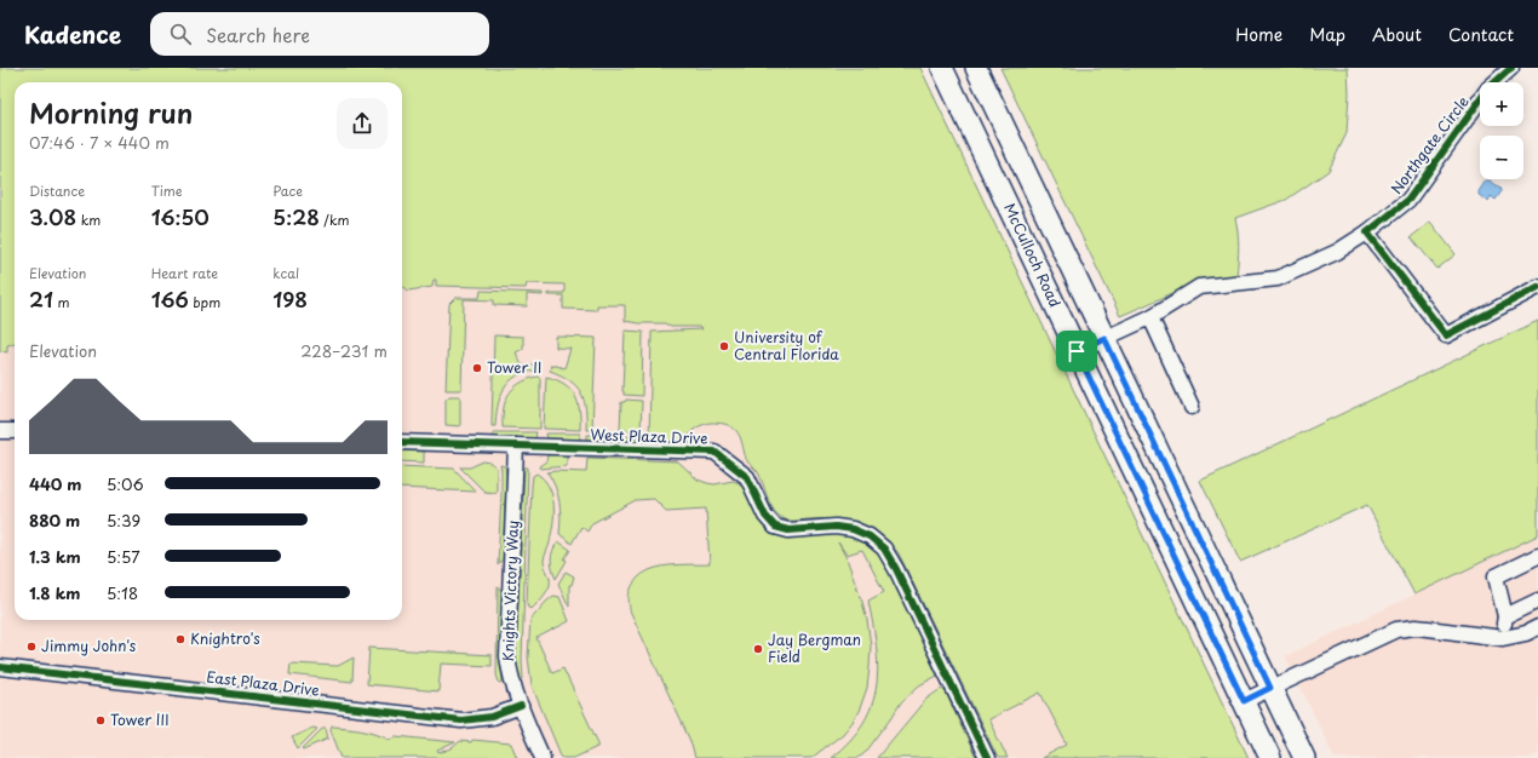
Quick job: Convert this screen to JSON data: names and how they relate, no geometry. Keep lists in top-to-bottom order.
{
  "streets": {
    "main road": ["McCulloch Road"],
    "street": [
      "Northgate Circle",
      "West Plaza Drive",
      "Knights Victory Way",
      "East Plaza Drive"
    ]
  },
  "crossings": [
    ["Northgate Circle", "McCulloch Road"],
    ["West Plaza Drive", "Knights Victory Way"],
    ["Knights Victory Way", "East Plaza Drive"]
  ],
  "places": [
    "University of Central Florida",
    "Tower II",
    "Knightro's",
    "Jimmy John's",
    "Jay Bergman Field",
    "Tower III"
  ],
  "page": {
    "header": "Kadence",
    "search": "Search here",
    "nav": [
      "Home",
      "Map",
      "About",
      "Contact"
    ],
    "map_buttons": ["+", "−"],
    "heading": ["Morning run", "07:46 · 7 × 440 m"],
    "stats": [
      ["Distance", "3.08 km"],
      ["Time", "16:50"],
      ["Pace", "5:28 /km"],
      ["Elevation", "21 m"],
      ["Heart rate", "166 bpm"],
      ["kcal", "198"]
    ],
    "chart": ["Elevation", "228–231 m"],
    "list": [
      {
        "name": "440 m",
        "note": "5:06"
      },
      {
        "name": "880 m",
        "note": "5:39"
      },
      {
        "name": "1.3 km",
        "note": "5:57"
      },
      {
        "name": "1.8 km",
        "note": "5:18"
      }
    ]
  }
}
